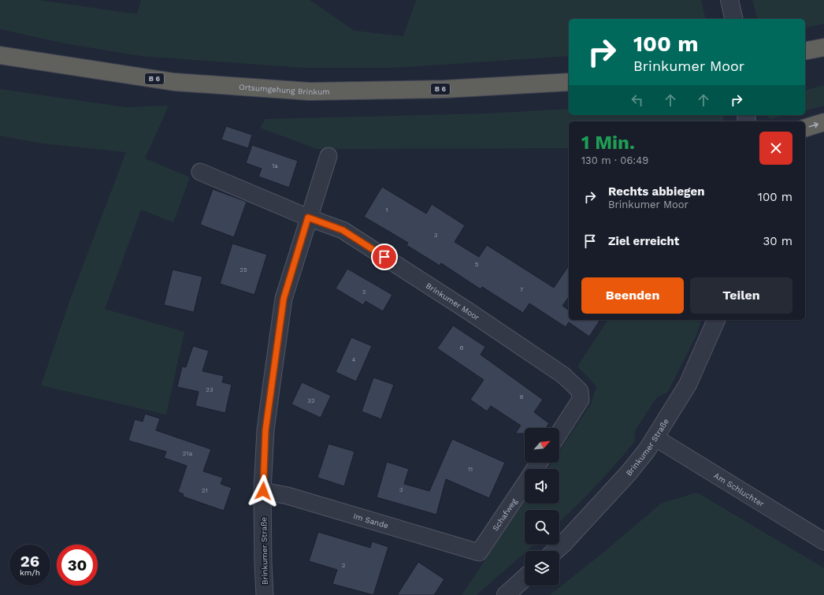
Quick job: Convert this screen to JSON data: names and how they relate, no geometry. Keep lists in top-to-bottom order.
{
  "streets": {
    "highway": ["B 6", "Ortsumgehung Brinkum"],
    "street": [
      "Brinkumer Moor",
      "Brinkumer Straße",
      "Am Schluchter",
      "Schafweg",
      "Im Sande"
    ]
  },
  "crossings": [
    ["Brinkumer Moor", "Brinkumer Straße"],
    ["Brinkumer Straße", "Am Schluchter"],
    ["Brinkumer Straße", "Im Sande"],
    ["Schafweg", "Im Sande"]
  ],
  "house_numbers": [
    "1a",
    "1",
    "3",
    "5",
    "25",
    "7",
    "2",
    "6",
    "4",
    "23",
    "8",
    "32",
    "21a",
    "11",
    "3",
    "21",
    "2"
  ],
  "north": "top right",
  "page": {
    "turn": ["100 m", "Brinkumer Moor"],
    "heading": ["1 Min.", "130 m · 06:49"],
    "list": [
      {
        "name": "Rechts abbiegen",
        "note": "Brinkumer Moor",
        "value": "100 m"
      },
      {
        "name": "Ziel erreicht",
        "value": "30 m"
      }
    ],
    "buttons": ["Beenden", "Teilen"],
    "speed": "26 km/h",
    "limit": "30"
  }
}
